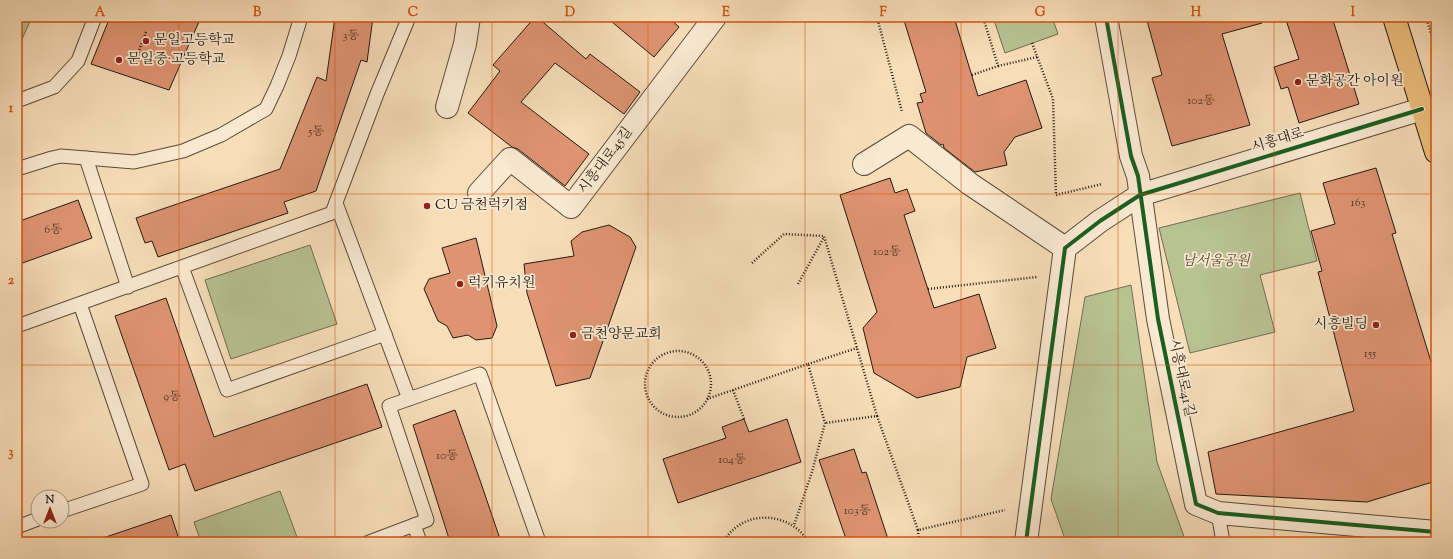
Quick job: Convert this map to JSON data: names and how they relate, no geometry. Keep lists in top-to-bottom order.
{
  "streets": {
    "street": ["시흥대로", "시흥대로45길", "시흥대로41길"]
  },
  "crossings": [
    ["시흥대로", "시흥대로41길"]
  ],
  "parks": ["남서울공원"],
  "places": [
    "문일고등학교",
    "문일중·고등학교",
    "문화공간 아이원",
    "CU 금천럭키점",
    "럭키유치원",
    "시흥빌딩",
    "금천양문교회"
  ],
  "house_numbers": [
    "3동",
    "102동",
    "5동",
    "163",
    "6동",
    "102동",
    "155",
    "9동",
    "10동",
    "104동",
    "103동"
  ],
  "north": "top",
  "grid": {
    "columns": [
      "A",
      "B",
      "C",
      "D",
      "E",
      "F",
      "G",
      "H",
      "I"
    ],
    "rows": ["1", "2", "3"]
  }
}
